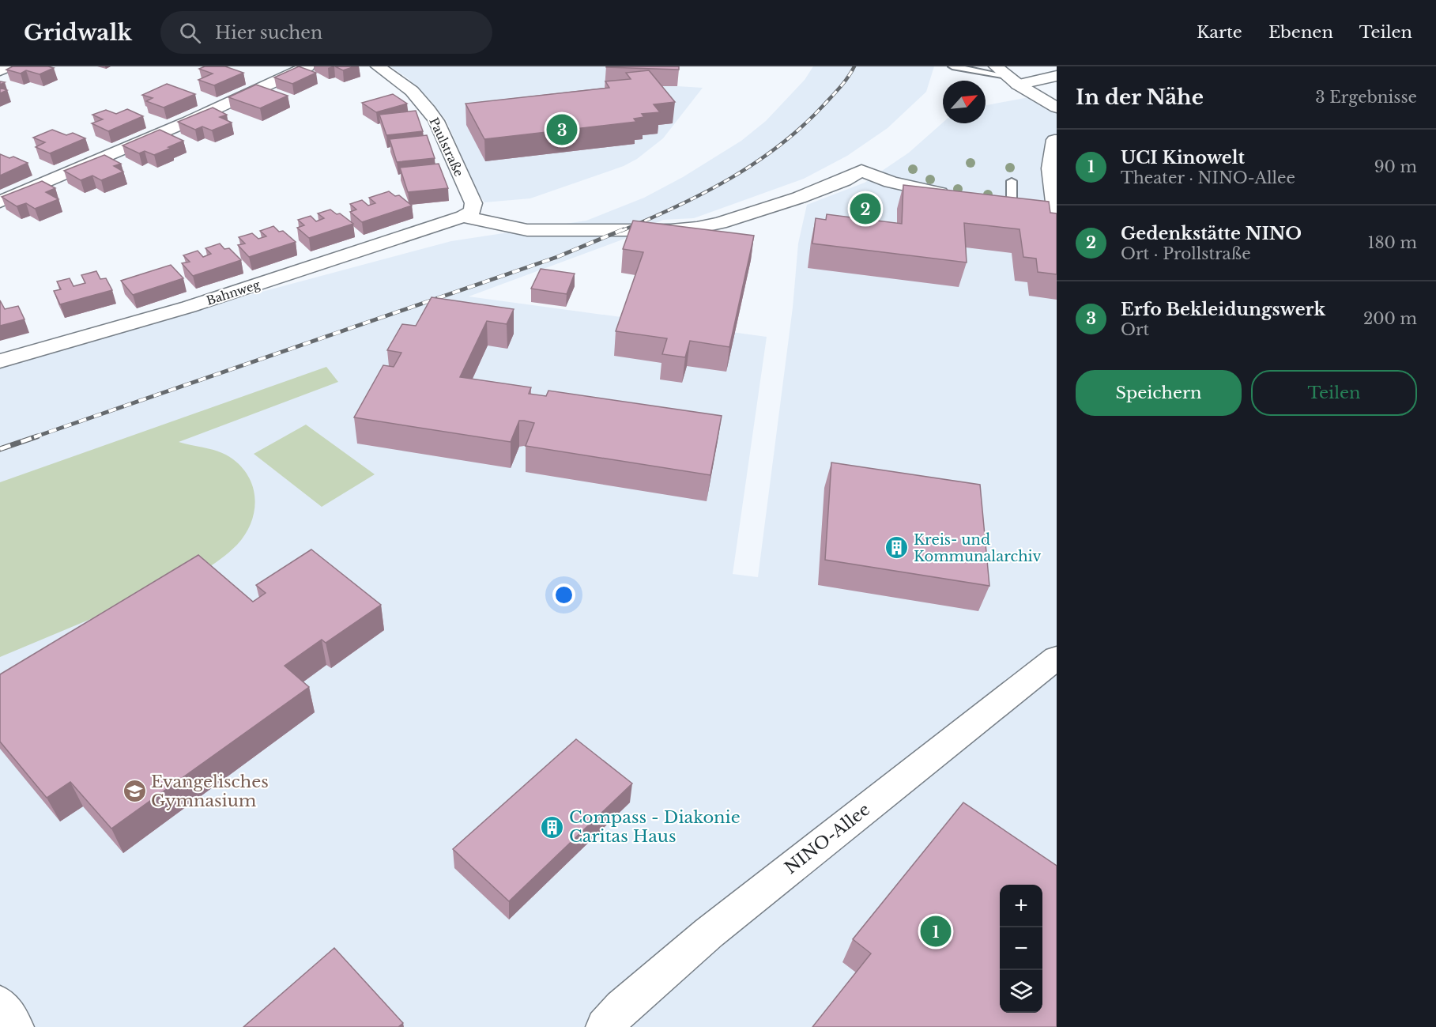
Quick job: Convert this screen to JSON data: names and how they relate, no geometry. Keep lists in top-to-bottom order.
{
  "streets": {
    "street": ["Paulstraße", "Bahnweg", "NINO-Allee"]
  },
  "crossings": [
    ["Paulstraße", "Bahnweg"]
  ],
  "places": {
    "building": ["Kreis- und Kommunalarchiv", "Compass - Diakonie Caritas Haus"],
    "school or university": ["Evangelisches Gymnasium"]
  },
  "north": "top right",
  "page": {
    "header": "Gridwalk",
    "search": "Hier suchen",
    "nav": ["Karte", "Ebenen", "Teilen"],
    "heading": ["In der Nähe", "3 Ergebnisse"],
    "pins": ["3", "2", "1"],
    "list": [
      {
        "mark": "1",
        "name": "UCI Kinowelt",
        "note": "Theater · NINO-Allee",
        "value": "90 m"
      },
      {
        "mark": "2",
        "name": "Gedenkstätte NINO",
        "note": "Ort · Prollstraße",
        "value": "180 m"
      },
      {
        "mark": "3",
        "name": "Erfo Bekleidungswerk",
        "note": "Ort",
        "value": "200 m"
      }
    ],
    "buttons": ["Speichern", "Teilen"],
    "map_buttons": ["+", "−"]
  }
}
